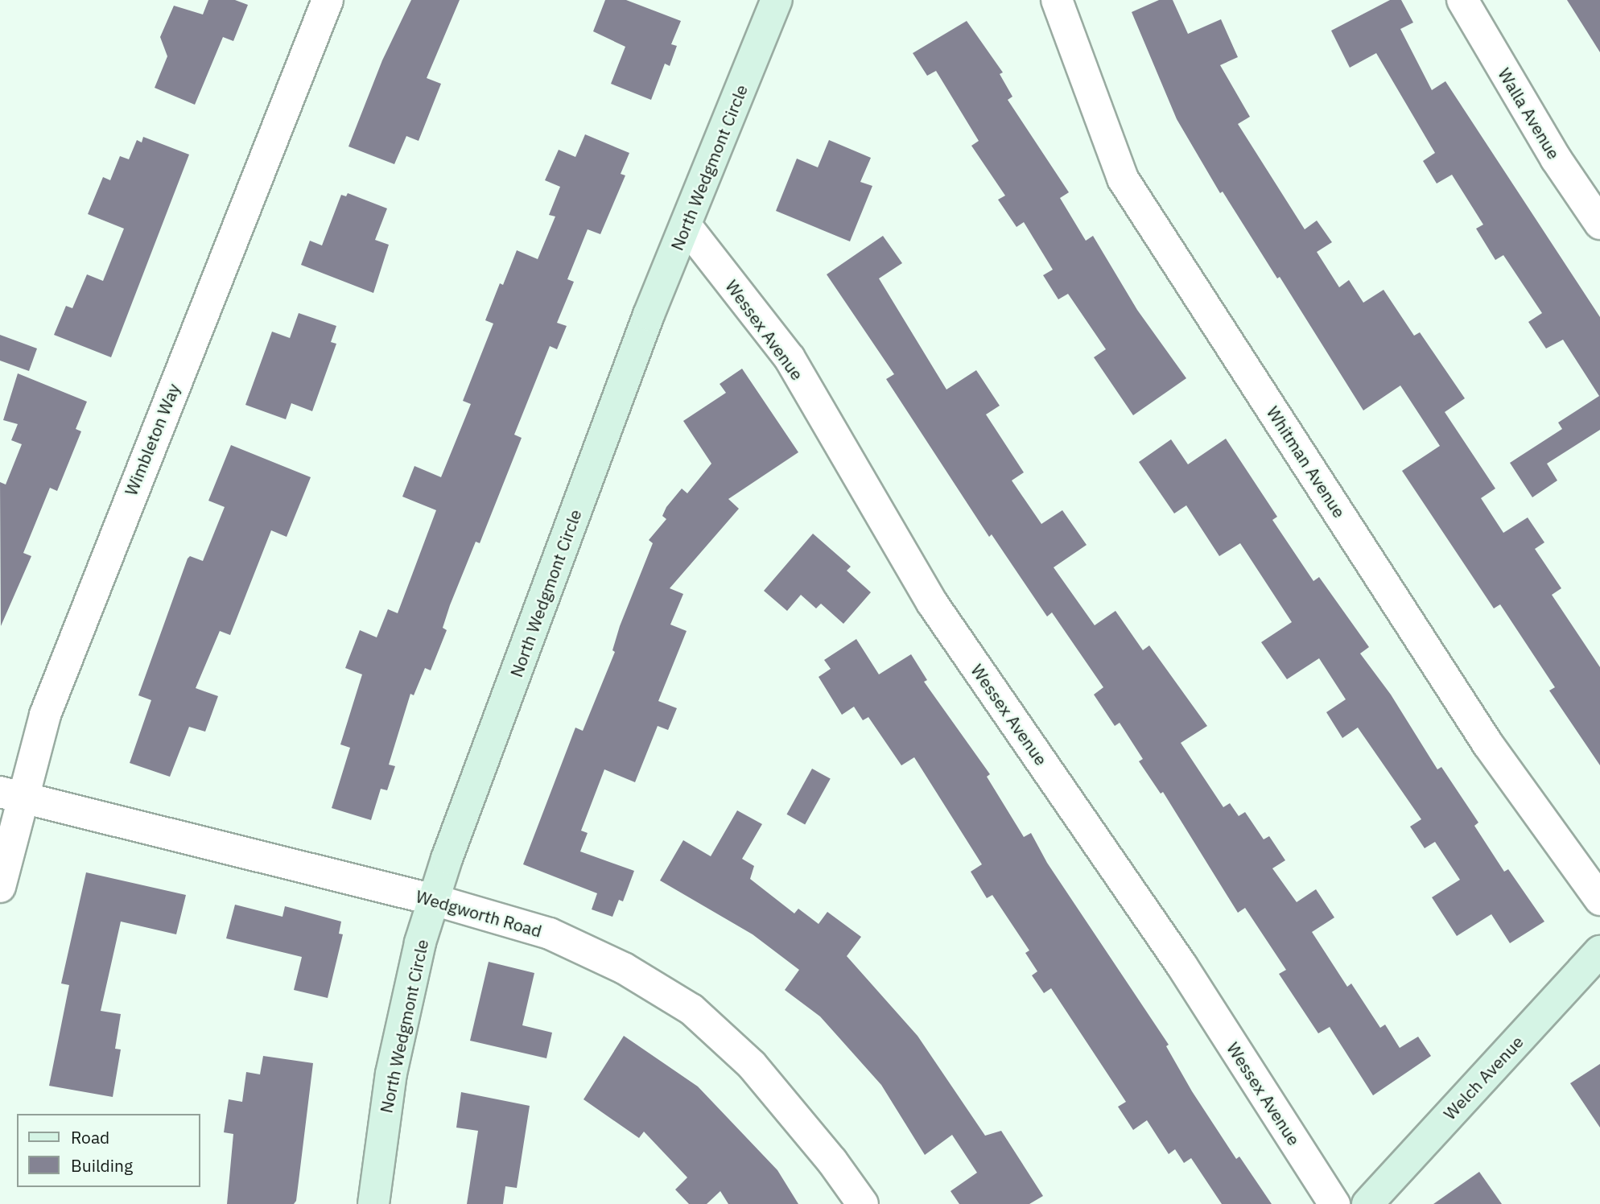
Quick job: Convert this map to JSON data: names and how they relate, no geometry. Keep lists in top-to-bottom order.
{
  "streets": {
    "street": [
      "Walla Avenue",
      "North Wedgmont Circle",
      "Wessex Avenue",
      "Wimbleton Way",
      "Whitman Avenue",
      "Wedgworth Road",
      "Welch Avenue"
    ]
  },
  "crossings": [
    ["North Wedgmont Circle", "Wessex Avenue"],
    ["North Wedgmont Circle", "Wedgworth Road"],
    ["Wimbleton Way", "Wedgworth Road"]
  ],
  "legend": ["Road", "Building"]
}
